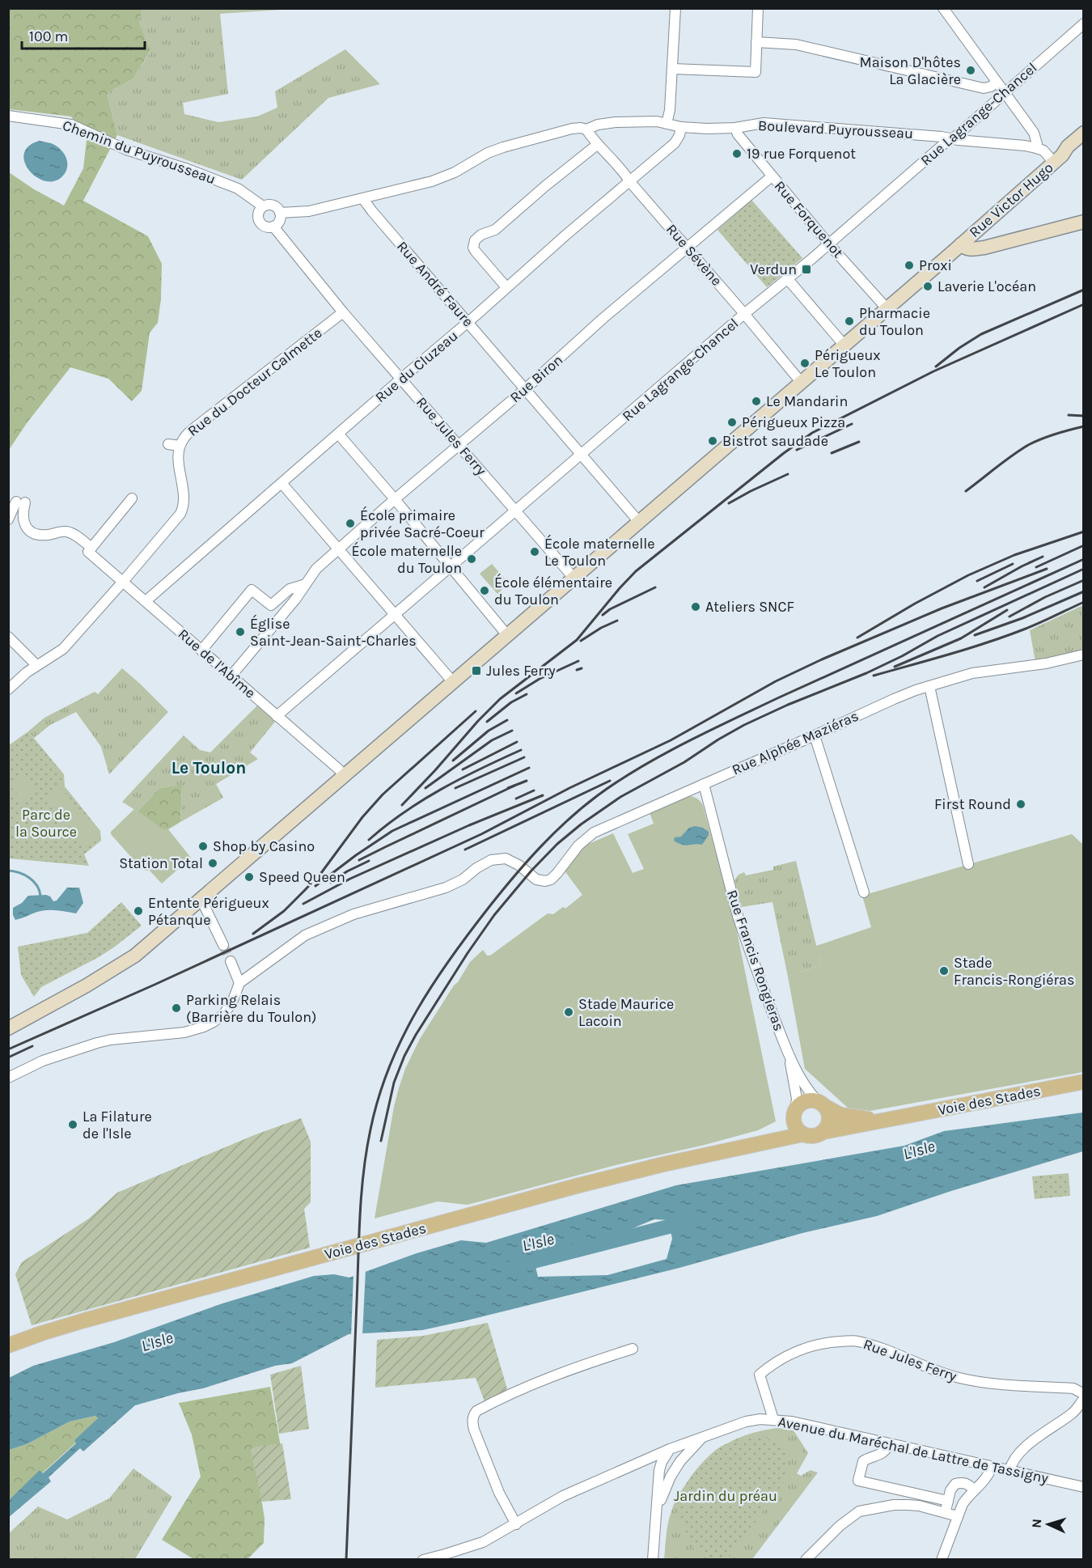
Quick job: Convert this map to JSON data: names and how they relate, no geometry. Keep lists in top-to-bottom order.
{
  "streets": {
    "main road": ["Rue Victor Hugo", "Voie des Stades"],
    "street": [
      "Rue Lagrange-Chancel",
      "Boulevard Puyrousseau",
      "Chemin du Puyrousseau",
      "Rue Forquenot",
      "Rue Sévène",
      "Rue André Faure",
      "Rue du Cluzeau",
      "Rue Biron",
      "Rue du Docteur Calmette",
      "Rue Jules Ferry",
      "Rue de l'Abîme",
      "Rue Alphée Maziéras",
      "Rue Francis Rongieras",
      "Avenue du Maréchal de Lattre de Tassigny"
    ]
  },
  "crossings": [
    ["Rue Lagrange-Chancel", "Boulevard Puyrousseau"],
    ["Rue Lagrange-Chancel", "Rue Forquenot"],
    ["Rue Lagrange-Chancel", "Rue Sévène"],
    ["Rue Lagrange-Chancel", "Rue André Faure"],
    ["Rue Lagrange-Chancel", "Rue Jules Ferry"],
    ["Rue Lagrange-Chancel", "Rue de l'Abîme"],
    ["Boulevard Puyrousseau", "Rue Forquenot"],
    ["Boulevard Puyrousseau", "Rue Sévène"],
    ["Boulevard Puyrousseau", "Rue André Faure"],
    ["Boulevard Puyrousseau", "Rue du Cluzeau"],
    ["Chemin du Puyrousseau", "Rue Jules Ferry"],
    ["Rue Victor Hugo", "Rue Forquenot"],
    ["Rue Victor Hugo", "Rue Sévène"],
    ["Rue Victor Hugo", "Rue André Faure"],
    ["Rue Victor Hugo", "Rue Jules Ferry"],
    ["Rue Victor Hugo", "Rue de l'Abîme"],
    ["Rue Forquenot", "Rue Biron"],
    ["Rue Sévène", "Rue du Cluzeau"],
    ["Rue Sévène", "Rue Biron"],
    ["Rue André Faure", "Rue du Cluzeau"],
    ["Rue André Faure", "Rue Biron"],
    ["Rue du Cluzeau", "Rue Jules Ferry"],
    ["Rue du Cluzeau", "Rue de l'Abîme"],
    ["Rue Biron", "Rue Jules Ferry"],
    ["Rue Biron", "Rue de l'Abîme"],
    ["Rue du Docteur Calmette", "Rue Jules Ferry"],
    ["Rue du Docteur Calmette", "Rue de l'Abîme"],
    ["Rue Jules Ferry", "Avenue du Maréchal de Lattre de Tassigny"],
    ["Rue Alphée Maziéras", "Rue Francis Rongieras"],
    ["Rue Francis Rongieras", "Voie des Stades"]
  ],
  "districts": ["Le Toulon"],
  "water": ["L'Isle"],
  "parks": ["Parc de la Source", "Jardin du préau"],
  "places": {
    "other": [
      "Maison D'hôtes La Glacière",
      "19 rue Forquenot",
      "Proxi",
      "Laverie L'océan",
      "Pharmacie du Toulon",
      "Périgueux Le Toulon",
      "Le Mandarin",
      "Périgueux Pizza",
      "Bistrot saudade",
      "École primaire privée Sacré-Coeur",
      "École maternelle Le Toulon",
      "École maternelle du Toulon",
      "École élémentaire du Toulon",
      "Ateliers SNCF",
      "Église Saint-Jean-Saint-Charles",
      "First Round",
      "Shop by Casino",
      "Station Total",
      "Speed Queen",
      "Entente Périgueux Pétanque",
      "Stade Francis-Rongiéras",
      "Parking Relais (Barrière du Toulon)",
      "Stade Maurice Lacoin",
      "La Filature de l'Isle"
    ],
    "transit": ["Verdun", "Jules Ferry"]
  },
  "scale_bar": "100 m",
  "north": "left"
}
